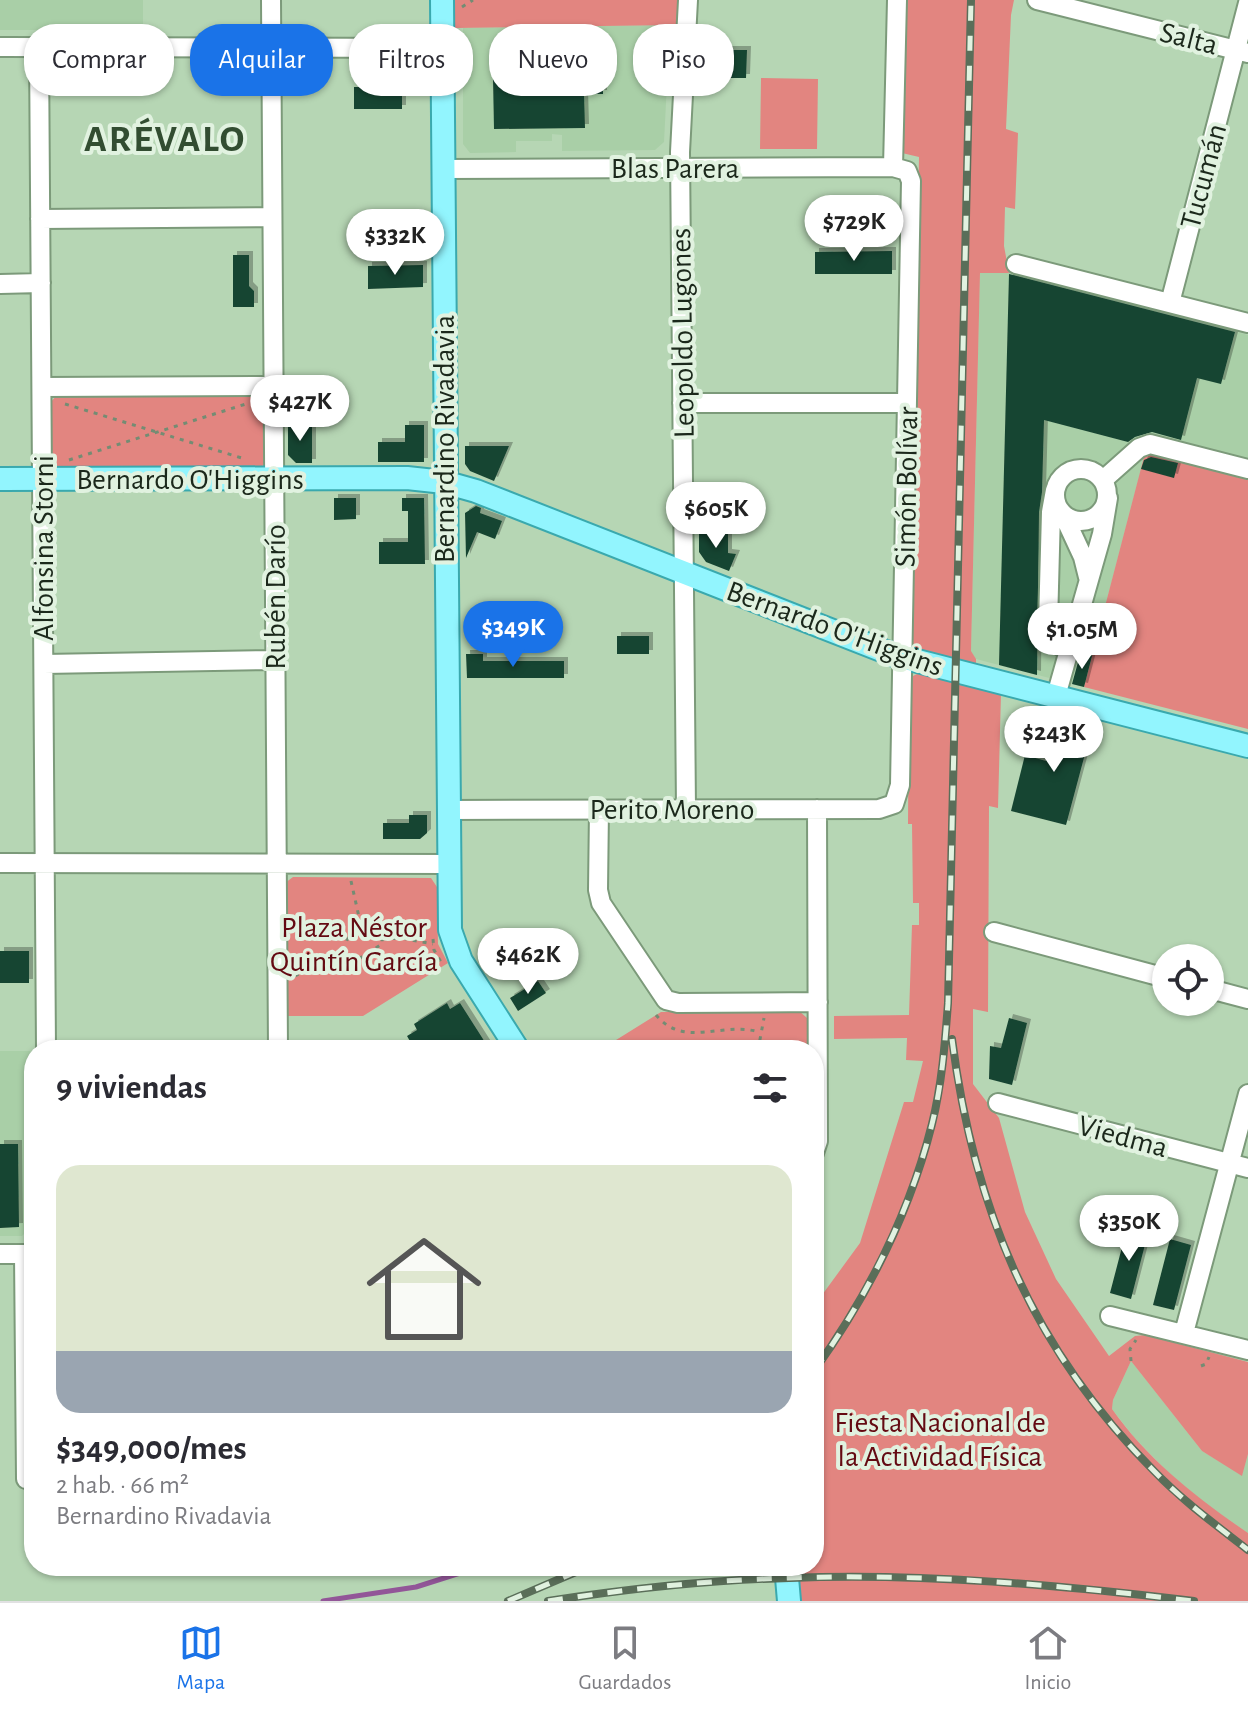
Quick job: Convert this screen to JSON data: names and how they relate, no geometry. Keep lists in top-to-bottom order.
{
  "streets": {
    "main road": ["Bernardino Rivadavia", "Bernardo O'Higgins"],
    "street": [
      "Salta",
      "Blas Parera",
      "Tucumán",
      "Leopoldo Lugones",
      "Simón Bolívar",
      "Alfonsina Storni",
      "Rubén Darío",
      "Perito Moreno",
      "Viedma"
    ]
  },
  "crossings": [
    ["Salta", "Tucumán"],
    ["Blas Parera", "Leopoldo Lugones"],
    ["Blas Parera", "Bernardino Rivadavia"],
    ["Blas Parera", "Simón Bolívar"],
    ["Leopoldo Lugones", "Bernardo O'Higgins"],
    ["Leopoldo Lugones", "Perito Moreno"],
    ["Bernardino Rivadavia", "Bernardo O'Higgins"],
    ["Bernardino Rivadavia", "Perito Moreno"],
    ["Bernardo O'Higgins", "Simón Bolívar"],
    ["Bernardo O'Higgins", "Alfonsina Storni"],
    ["Bernardo O'Higgins", "Rubén Darío"],
    ["Simón Bolívar", "Perito Moreno"]
  ],
  "districts": ["ARÉVALO"],
  "parks": ["Plaza Néstor Quintín García", "Fiesta Nacional de la Actividad Física"],
  "page": {
    "chip": [
      "Comprar",
      "Alquilar",
      "Filtros",
      "Nuevo",
      "Piso"
    ],
    "price": [
      "$729K",
      "$332K",
      "$427K",
      "$605K",
      "$349K",
      "$1.05M",
      "$243K",
      "$462K",
      "$350K"
    ],
    "heading": "9 viviendas",
    "list": [
      {
        "name": "$349,000/mes",
        "note": "2 hab. · 66 m² · Bernardino Rivadavia"
      }
    ],
    "tabs": ["Mapa", "Guardados", "Inicio"]
  }
}
